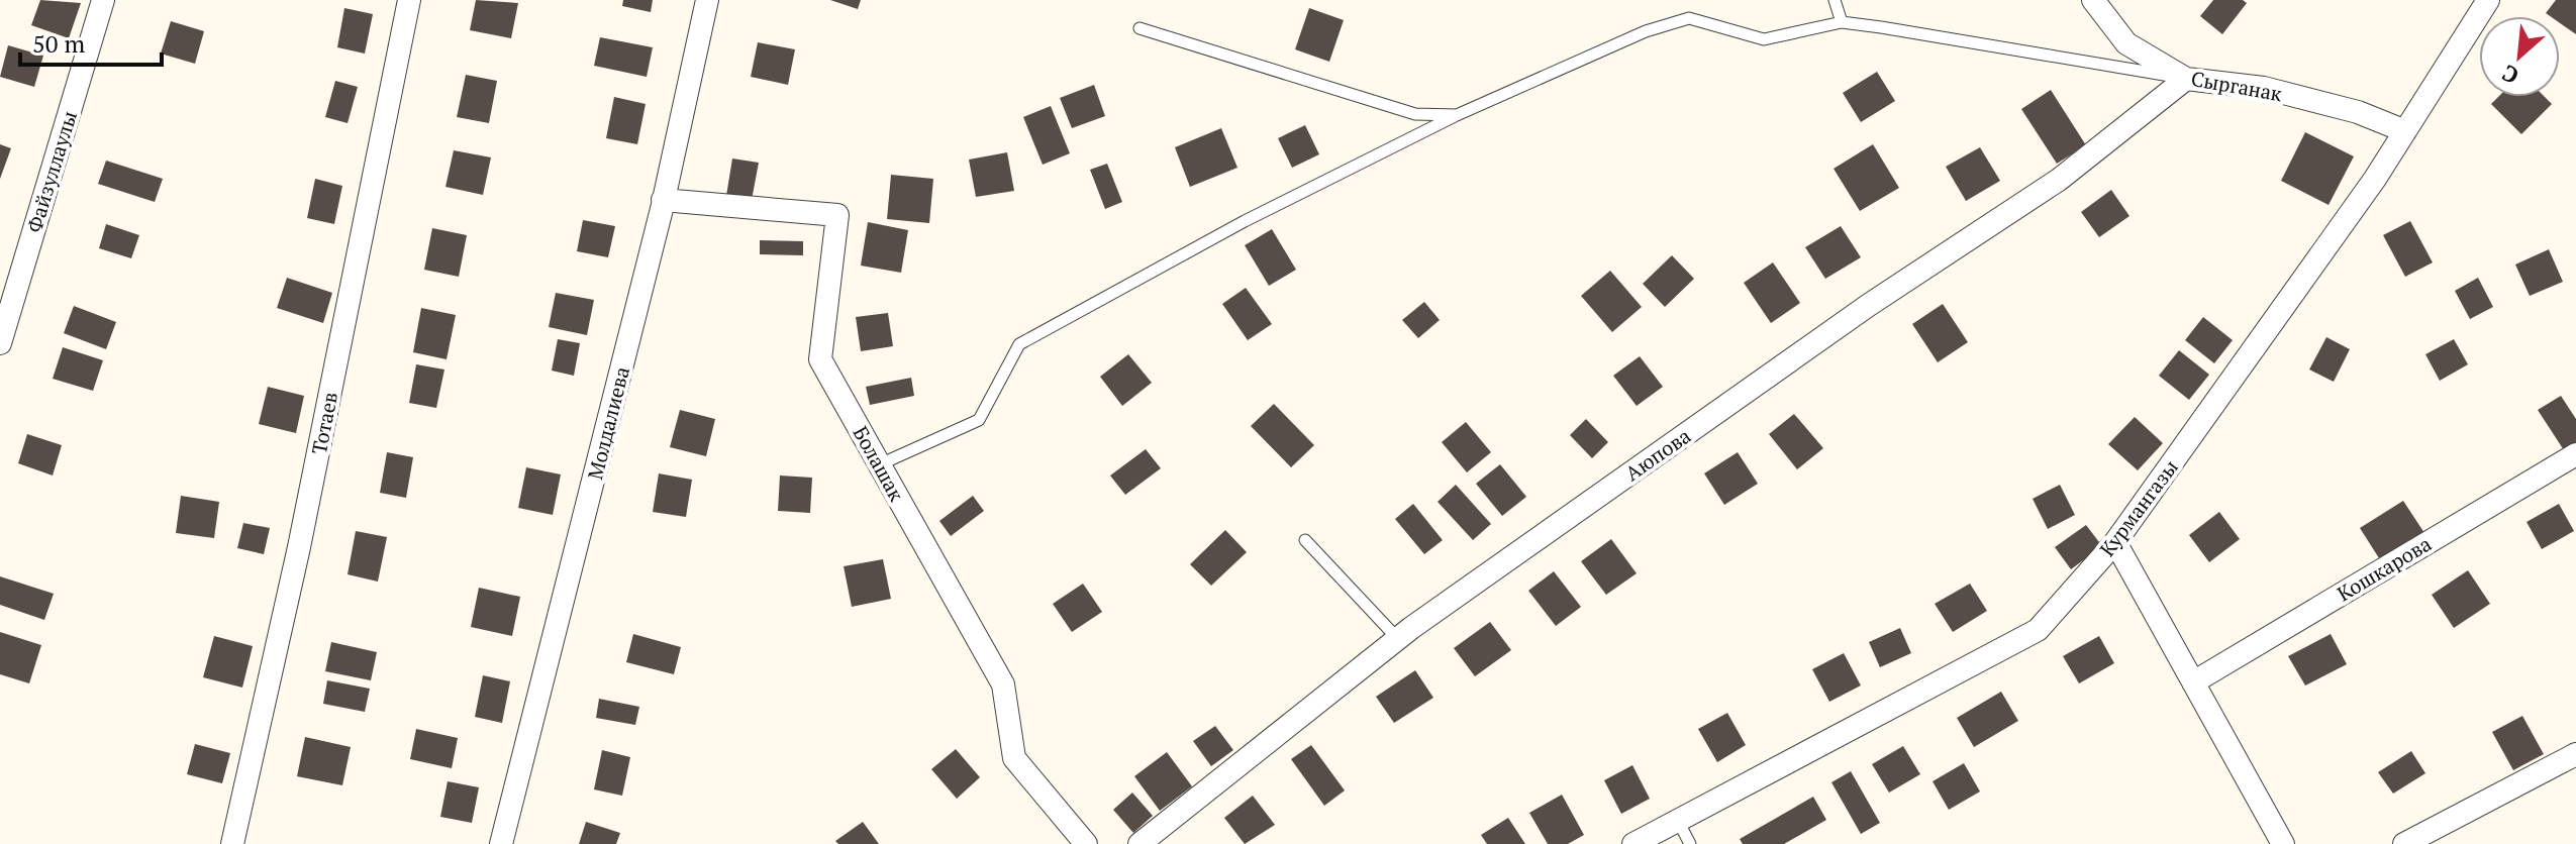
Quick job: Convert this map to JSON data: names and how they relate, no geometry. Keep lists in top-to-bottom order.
{
  "streets": {
    "street": [
      "Сырганак",
      "Файзуллаулы",
      "Тотаев",
      "Молдалиева",
      "Аюпова",
      "Болашак",
      "Курмангазы",
      "Кошкарова"
    ]
  },
  "crossings": [
    ["Сырганак", "Аюпова"],
    ["Сырганак", "Курмангазы"],
    ["Молдалиева", "Болашак"]
  ],
  "scale_bar": "50 m",
  "north": "bottom left"
}
